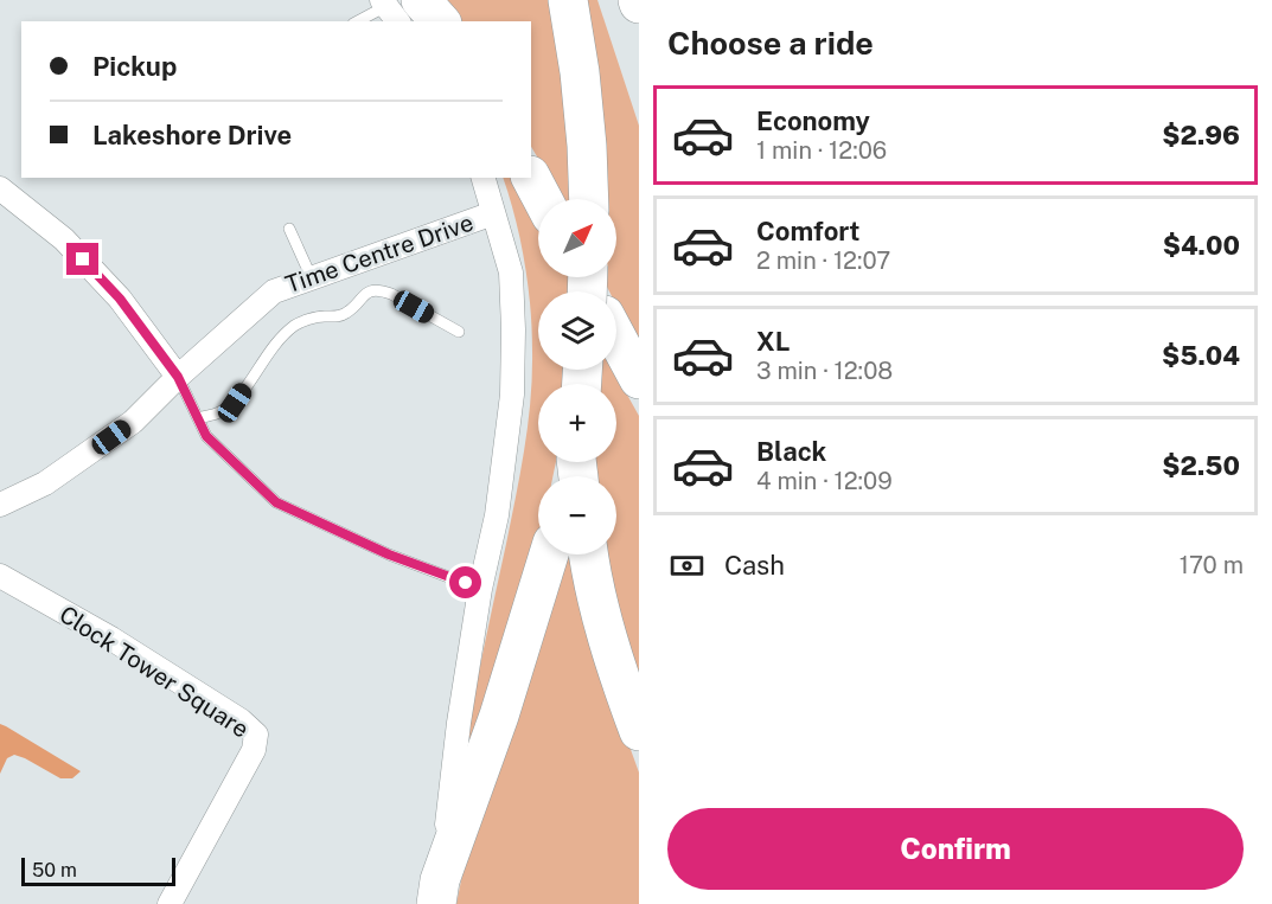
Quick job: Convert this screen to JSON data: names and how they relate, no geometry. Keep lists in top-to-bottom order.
{
  "streets": {
    "street": ["Time Centre Drive", "Clock Tower Square"]
  },
  "scale_bar": "50 m",
  "north": "top right",
  "page": {
    "heading": "Choose a ride",
    "banner": ["Pickup", "Lakeshore Drive"],
    "list": [
      {
        "name": "Economy",
        "note": "1 min · 12:06",
        "value": "$2.96"
      },
      {
        "name": "Comfort",
        "note": "2 min · 12:07",
        "value": "$4.00"
      },
      {
        "name": "XL",
        "note": "3 min · 12:08",
        "value": "$5.04"
      },
      {
        "name": "Black",
        "note": "4 min · 12:09",
        "value": "$2.50"
      }
    ],
    "map_buttons": ["+", "−"],
    "pay": ["Cash", "170 m"],
    "buttons": "Confirm",
    "scale": "50 m"
  }
}
